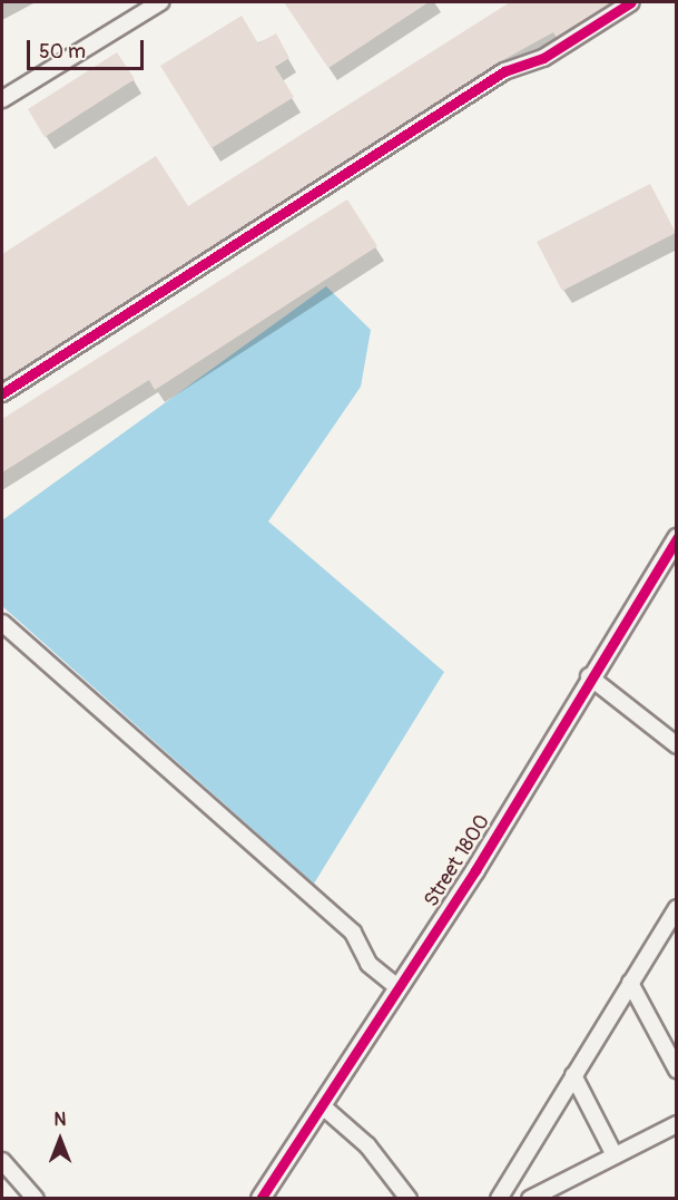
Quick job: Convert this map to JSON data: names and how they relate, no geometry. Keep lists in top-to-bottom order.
{
  "streets": {
    "street": ["Street 1800"]
  },
  "scale_bar": "50 m",
  "north": "top"
}
